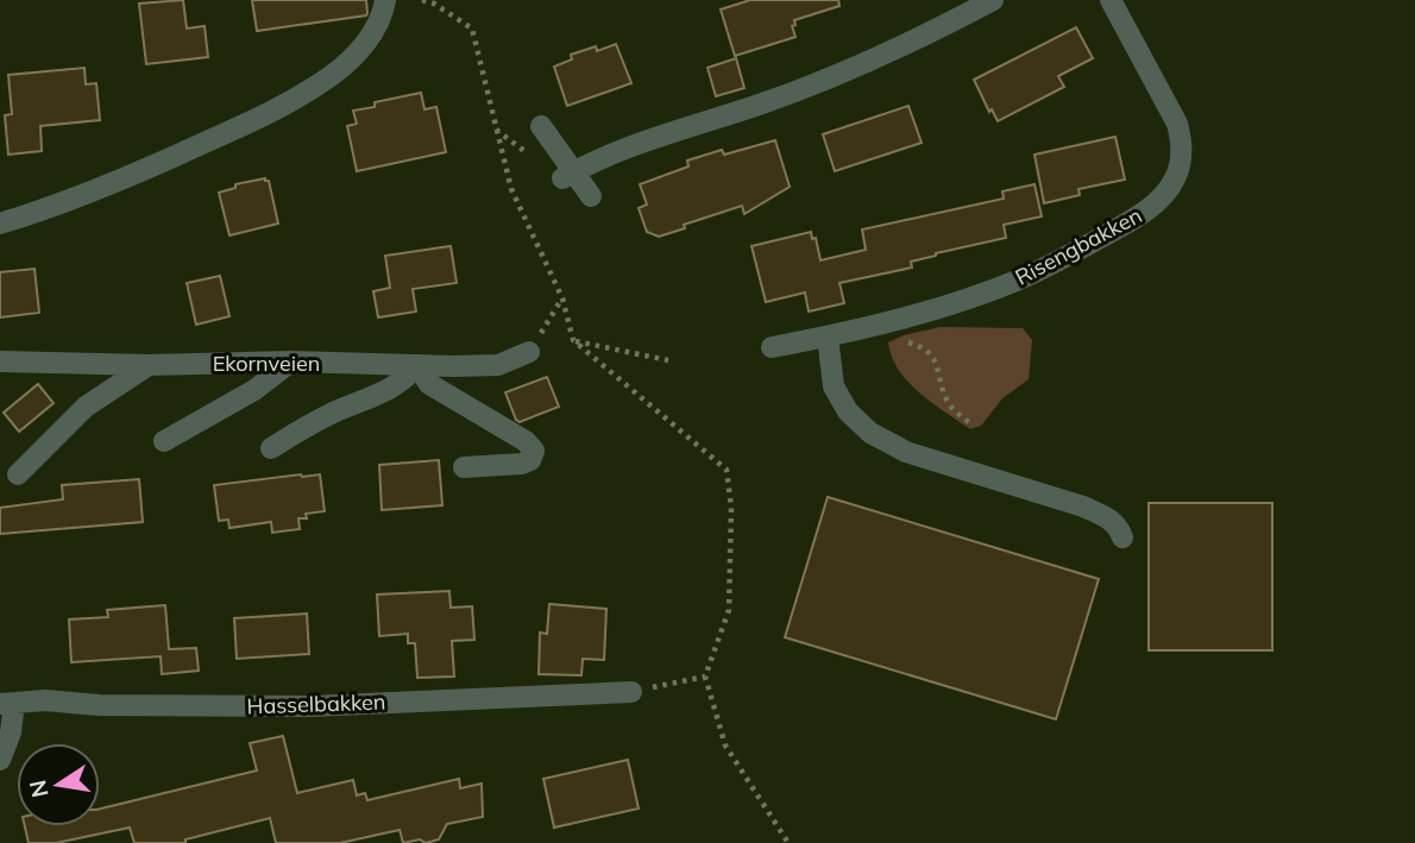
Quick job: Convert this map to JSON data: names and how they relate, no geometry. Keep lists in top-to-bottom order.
{
  "streets": {
    "street": ["Risengbakken", "Ekornveien", "Hasselbakken"]
  },
  "north": "left"
}
